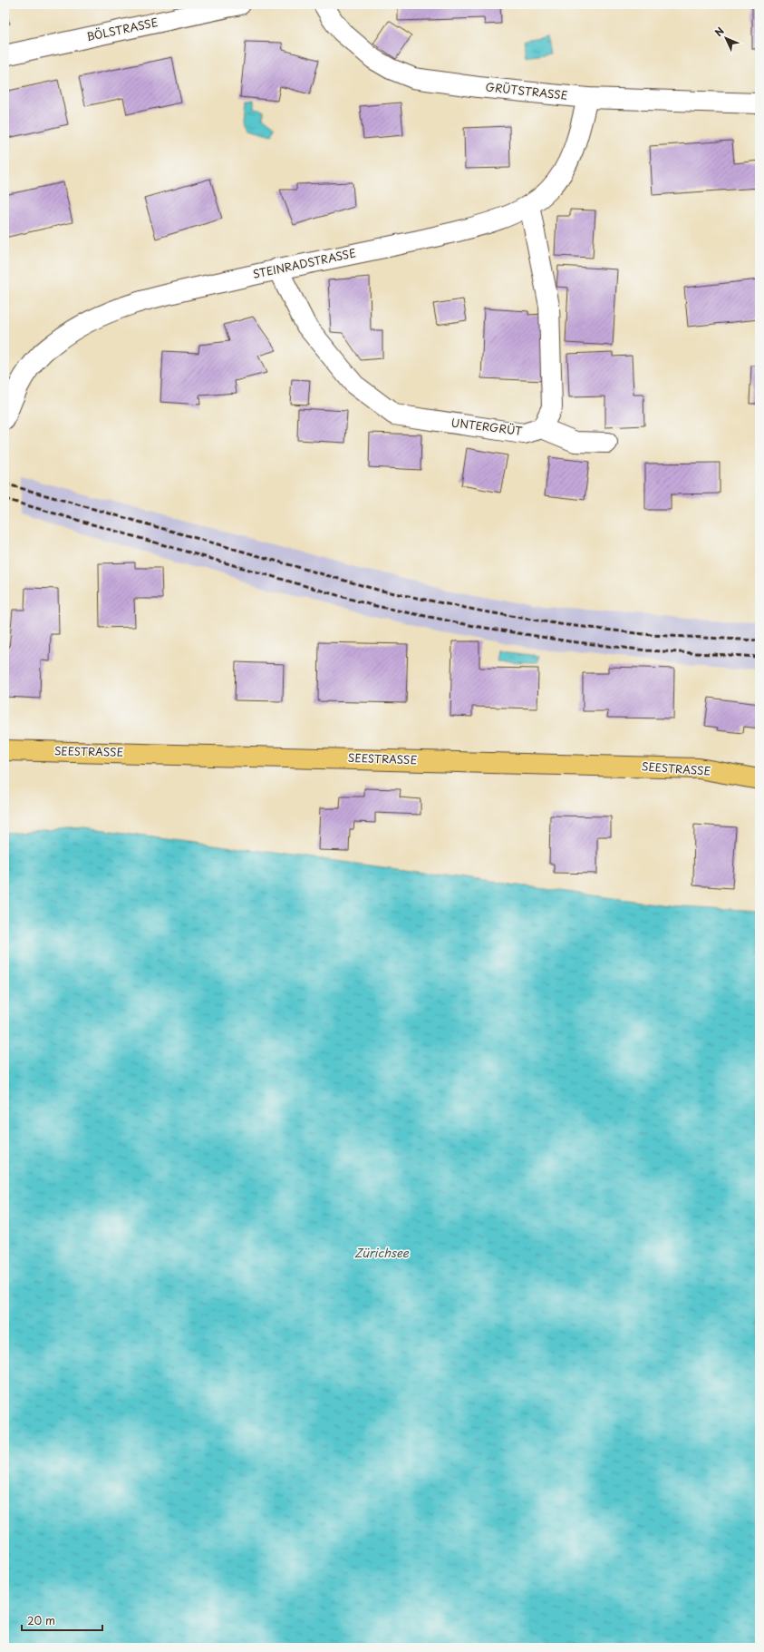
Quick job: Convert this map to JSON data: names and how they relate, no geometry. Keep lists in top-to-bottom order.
{
  "streets": {
    "main road": ["SEESTRASSE"],
    "street": [
      "BÖLSTRASSE",
      "GRÜTSTRASSE",
      "STEINRADSTRASSE",
      "UNTERGRÜT"
    ]
  },
  "crossings": [
    ["GRÜTSTRASSE", "STEINRADSTRASSE"],
    ["STEINRADSTRASSE", "UNTERGRÜT"]
  ],
  "water": ["Zürichsee"],
  "scale_bar": "20 m",
  "north": "top left"
}
